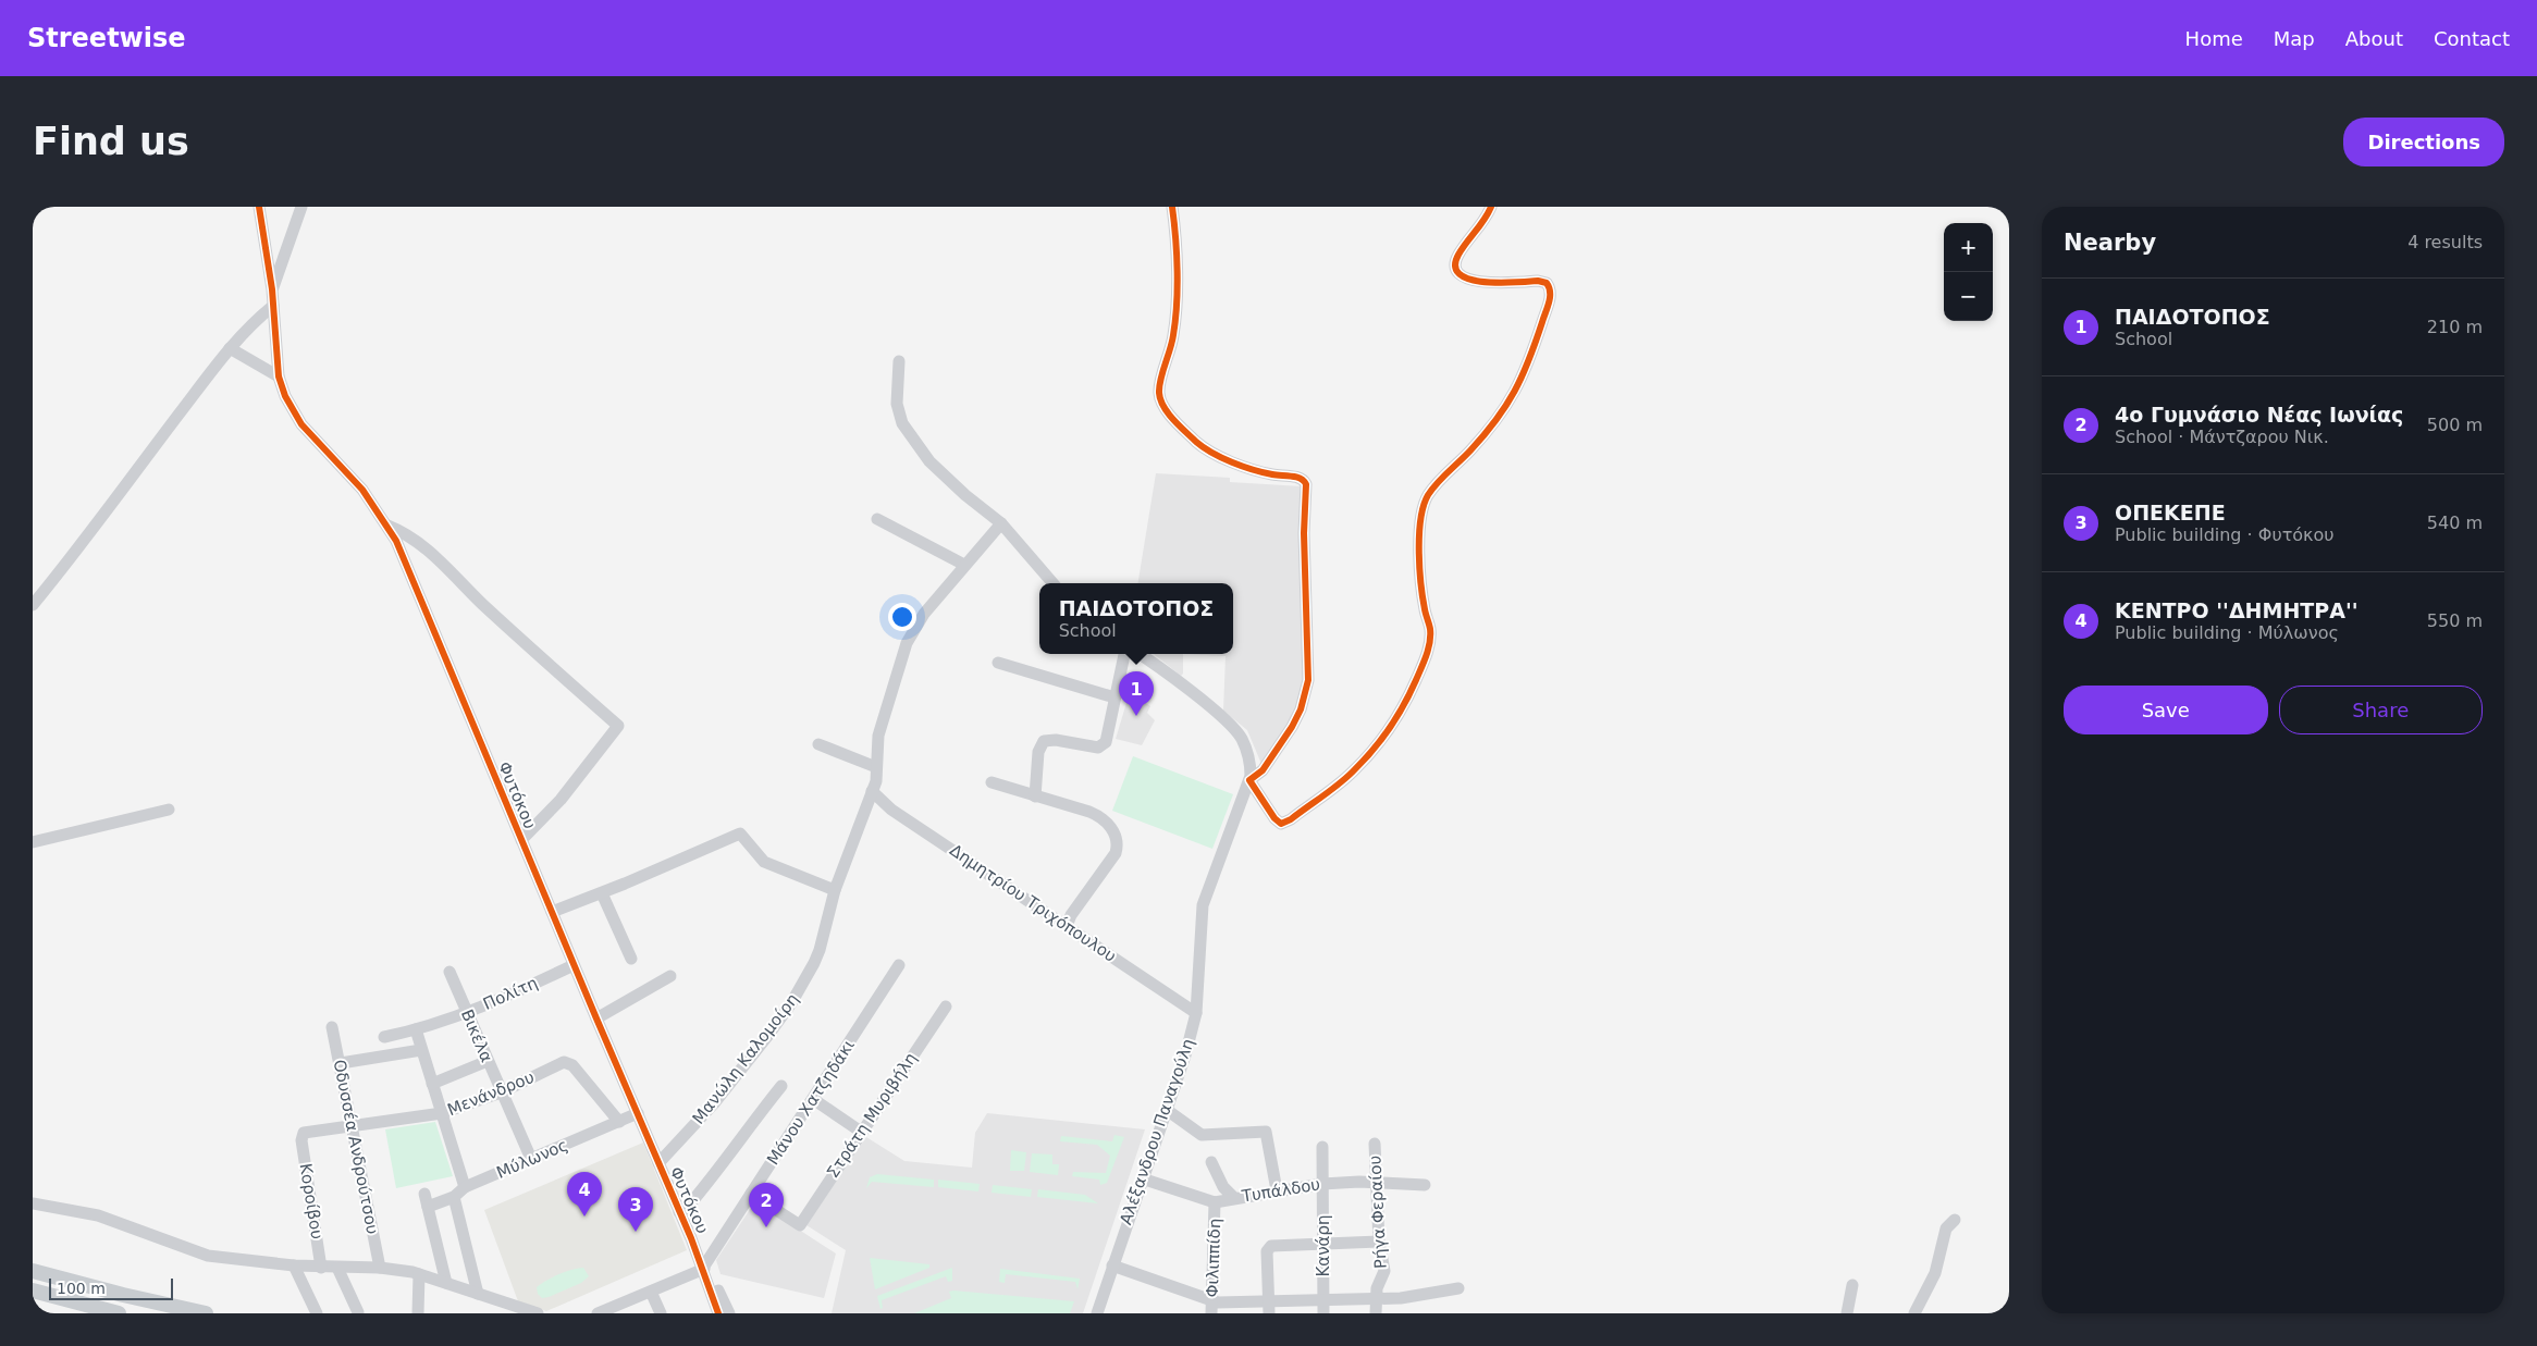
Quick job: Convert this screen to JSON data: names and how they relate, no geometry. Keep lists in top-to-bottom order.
{
  "streets": {
    "street": [
      "Φυτόκου",
      "Δημητρίου Τριχόπουλου",
      "Πολίτη",
      "Βικέλα",
      "Μανώλη Καλομοίρη",
      "Μενάνδρου",
      "Μάνου Χατζηδάκι",
      "Στράτη Μυριβήλη",
      "Αλέξανδρου Παναγούλη",
      "Οδυσσέα Ανδρούτσου",
      "Μύλωνος",
      "Τυπάλδου",
      "Κοροίβου",
      "Ρήγα Φεραίου",
      "Κανάρη",
      "Φιλιππίδη"
    ]
  },
  "crossings": [
    ["Φυτόκου", "Πολίτη"],
    ["Φυτόκου", "Μανώλη Καλομοίρη"],
    ["Φυτόκου", "Μάνου Χατζηδάκι"],
    ["Φυτόκου", "Μύλωνος"],
    ["Δημητρίου Τριχόπουλου", "Μανώλη Καλομοίρη"],
    ["Δημητρίου Τριχόπουλου", "Αλέξανδρου Παναγούλη"],
    ["Πολίτη", "Βικέλα"],
    ["Βικέλα", "Μενάνδρου"],
    ["Βικέλα", "Μύλωνος"],
    ["Μενάνδρου", "Οδυσσέα Ανδρούτσου"],
    ["Μενάνδρου", "Μύλωνος"],
    ["Μενάνδρου", "Κοροίβου"],
    ["Μάνου Χατζηδάκι", "Στράτη Μυριβήλη"],
    ["Τυπάλδου", "Ρήγα Φεραίου"],
    ["Τυπάλδου", "Κανάρη"],
    ["Τυπάλδου", "Φιλιππίδη"]
  ],
  "scale_bar": "100 m",
  "page": {
    "header": "Streetwise",
    "nav": [
      "Home",
      "Map",
      "About",
      "Contact"
    ],
    "buttons": [
      "Directions",
      ["Save", "Share"]
    ],
    "title": "Find us",
    "heading": ["Nearby", "4 results"],
    "map_buttons": ["+", "−"],
    "list": [
      {
        "mark": "1",
        "name": "ΠΑΙΔΟΤΟΠΟΣ",
        "note": "School",
        "value": "210 m"
      },
      {
        "mark": "2",
        "name": "4ο Γυμνάσιο Νέας Ιωνίας",
        "note": "School · Μάντζαρου Νικ.",
        "value": "500 m"
      },
      {
        "mark": "3",
        "name": "ΟΠΕΚΕΠΕ",
        "note": "Public building · Φυτόκου",
        "value": "540 m"
      },
      {
        "mark": "4",
        "name": "ΚΕΝΤΡΟ ''ΔΗΜΗΤΡΑ''",
        "note": "Public building · Μύλωνος",
        "value": "550 m"
      }
    ],
    "popup": ["ΠΑΙΔΟΤΟΠΟΣ", "School"],
    "pins": [
      "1",
      "4",
      "2",
      "3"
    ],
    "scale": "100 m"
  }
}
